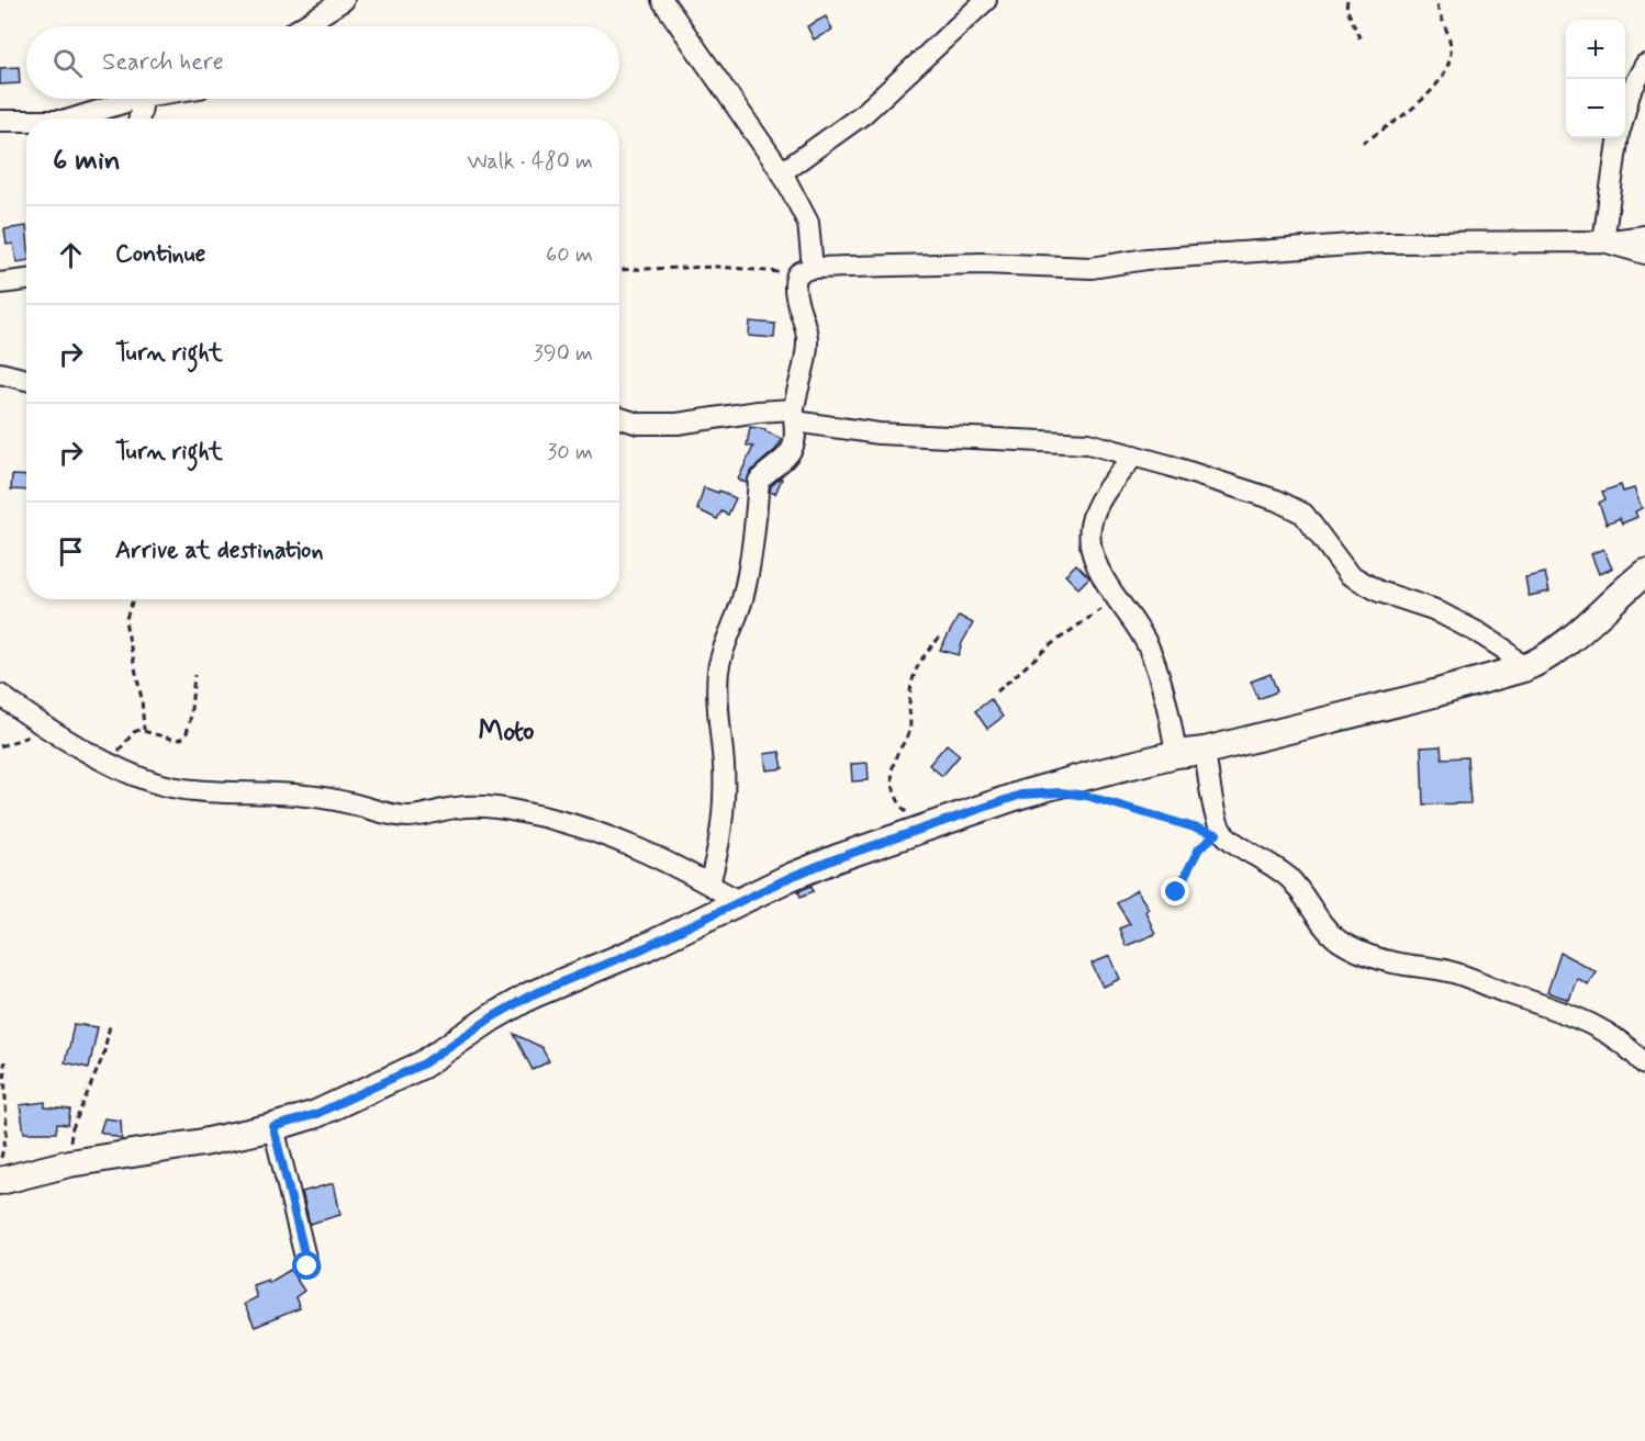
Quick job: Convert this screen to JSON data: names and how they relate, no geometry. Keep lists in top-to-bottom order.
{
  "districts": ["Moto"],
  "page": {
    "map_buttons": ["+", "−"],
    "search": "Search here",
    "heading": ["6 min", "Walk · 480 m"],
    "list": [
      ["Continue", "60 m"],
      ["Turn right", "390 m"],
      ["Turn right", "30 m"],
      "Arrive at destination"
    ]
  }
}
